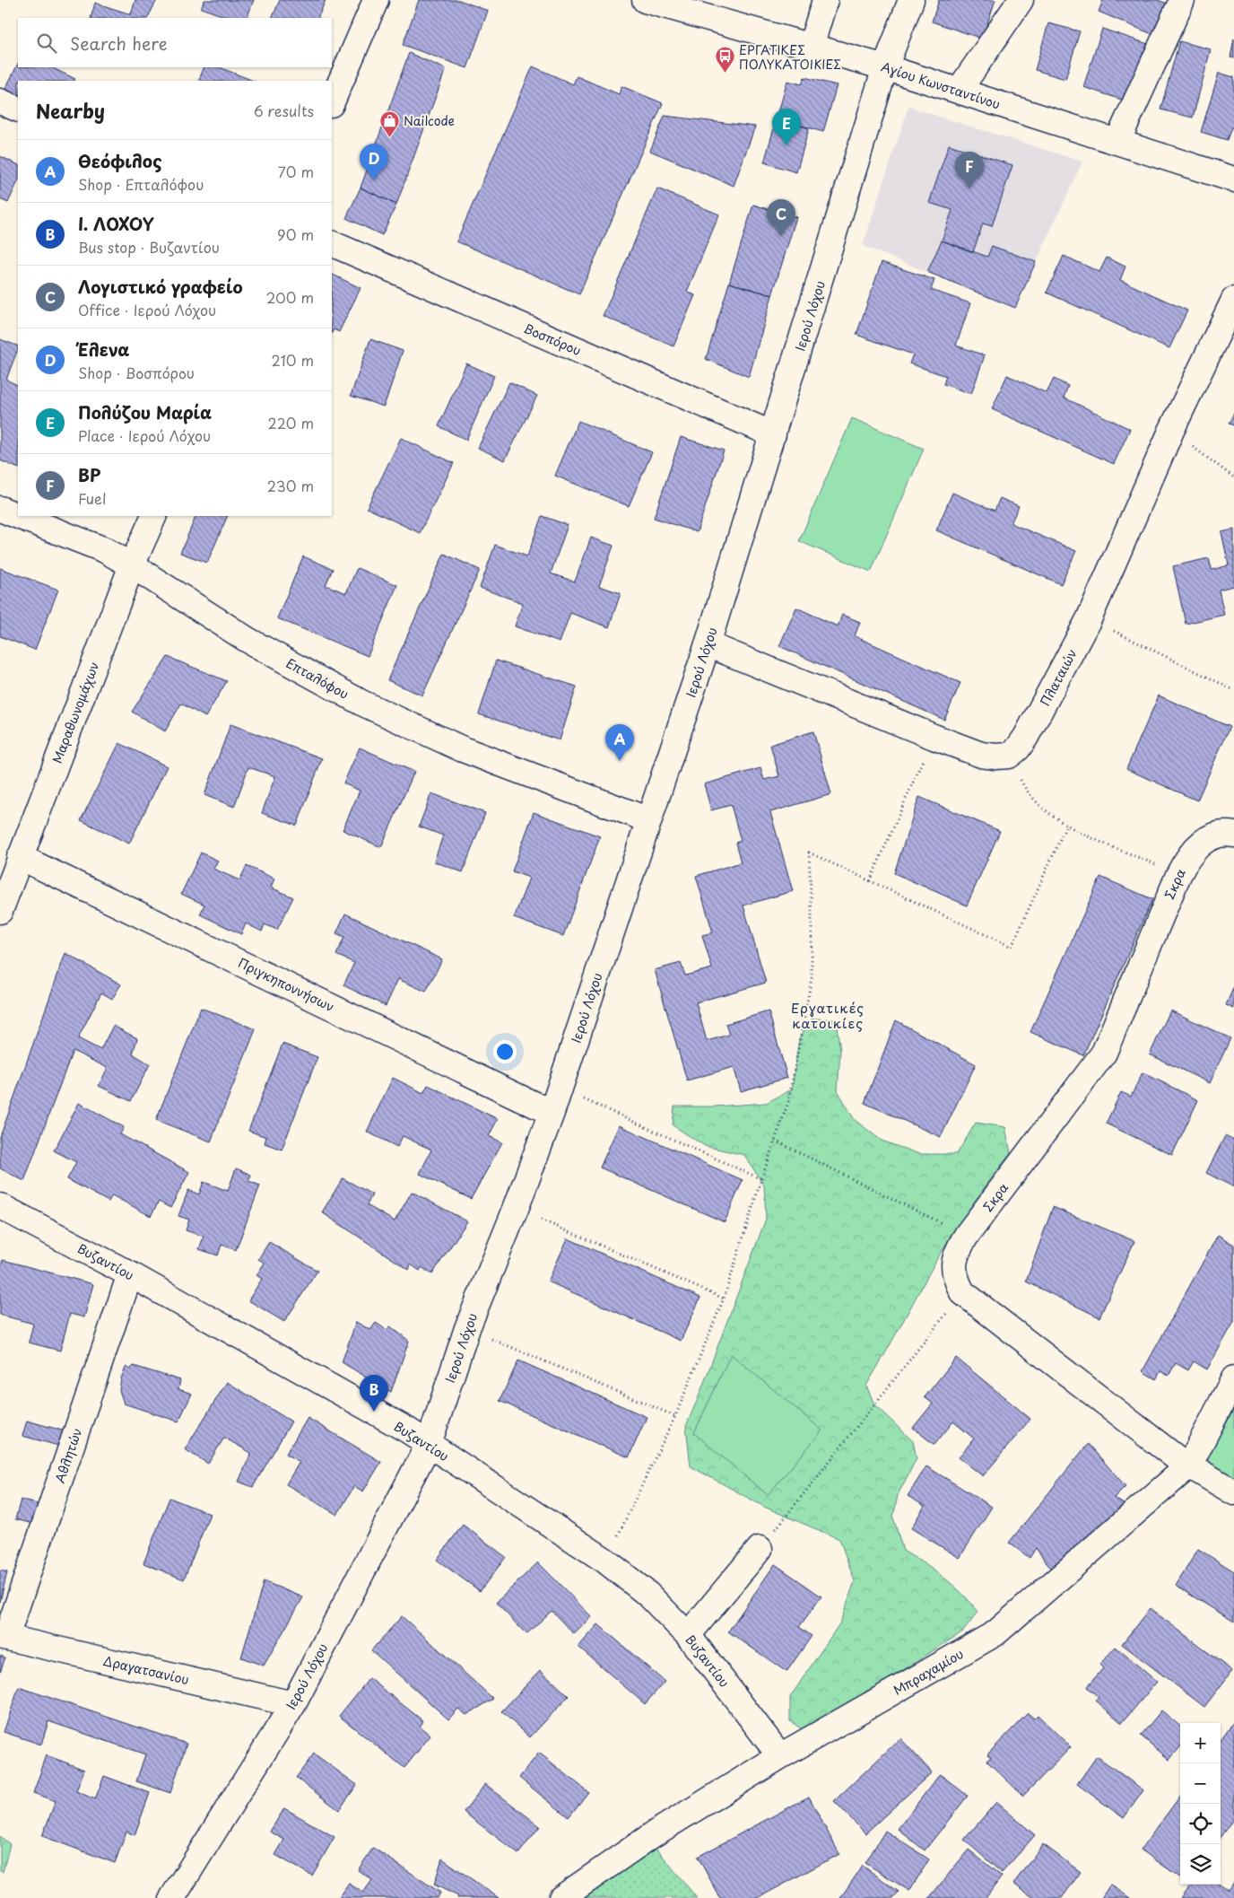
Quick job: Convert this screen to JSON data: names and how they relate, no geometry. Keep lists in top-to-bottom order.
{
  "streets": {
    "street": [
      "Αγίου Κωνσταντίνου",
      "Ιερού Λόχου",
      "Βοσπόρου",
      "Πλαταιών",
      "Επταλόφου",
      "Μαραθωνομάχων",
      "Σκρα",
      "Πριγκηποννήσων",
      "Βυζαντίου",
      "Αθλητών",
      "Δραγατσανίου",
      "Μπραχαμίου"
    ]
  },
  "crossings": [
    ["Αγίου Κωνσταντίνου", "Ιερού Λόχου"],
    ["Ιερού Λόχου", "Βοσπόρου"],
    ["Ιερού Λόχου", "Επταλόφου"],
    ["Ιερού Λόχου", "Πριγκηποννήσων"],
    ["Ιερού Λόχου", "Βυζαντίου"],
    ["Ιερού Λόχου", "Δραγατσανίου"],
    ["Επταλόφου", "Μαραθωνομάχων"],
    ["Μαραθωνομάχων", "Πριγκηποννήσων"],
    ["Βυζαντίου", "Αθλητών"],
    ["Βυζαντίου", "Μπραχαμίου"],
    ["Αθλητών", "Δραγατσανίου"]
  ],
  "districts": ["Εργατικές κατοικίες"],
  "places": {
    "bus stop": ["ΕΡΓΑΤΙΚΕΣ ΠΟΛΥΚΑΤΟΙΚΙΕΣ"],
    "shop": ["Nailcode"]
  },
  "page": {
    "search": "Search here",
    "heading": ["Nearby", "6 results"],
    "pins": [
      "E",
      "D",
      "F",
      "C",
      "A",
      "B"
    ],
    "list": [
      {
        "mark": "A",
        "name": "Θεόφιλος",
        "note": "Shop · Επταλόφου",
        "value": "70 m"
      },
      {
        "mark": "B",
        "name": "Ι. ΛΟΧΟΥ",
        "note": "Bus stop · Βυζαντίου",
        "value": "90 m"
      },
      {
        "mark": "C",
        "name": "Λογιστικό γραφείο",
        "note": "Office · Ιερού Λόχου",
        "value": "200 m"
      },
      {
        "mark": "D",
        "name": "Έλενα",
        "note": "Shop · Βοσπόρου",
        "value": "210 m"
      },
      {
        "mark": "E",
        "name": "Πολύζου Μαρία",
        "note": "Place · Ιερού Λόχου",
        "value": "220 m"
      },
      {
        "mark": "F",
        "name": "BP",
        "note": "Fuel",
        "value": "230 m"
      }
    ],
    "map_buttons": ["+", "−"]
  }
}
